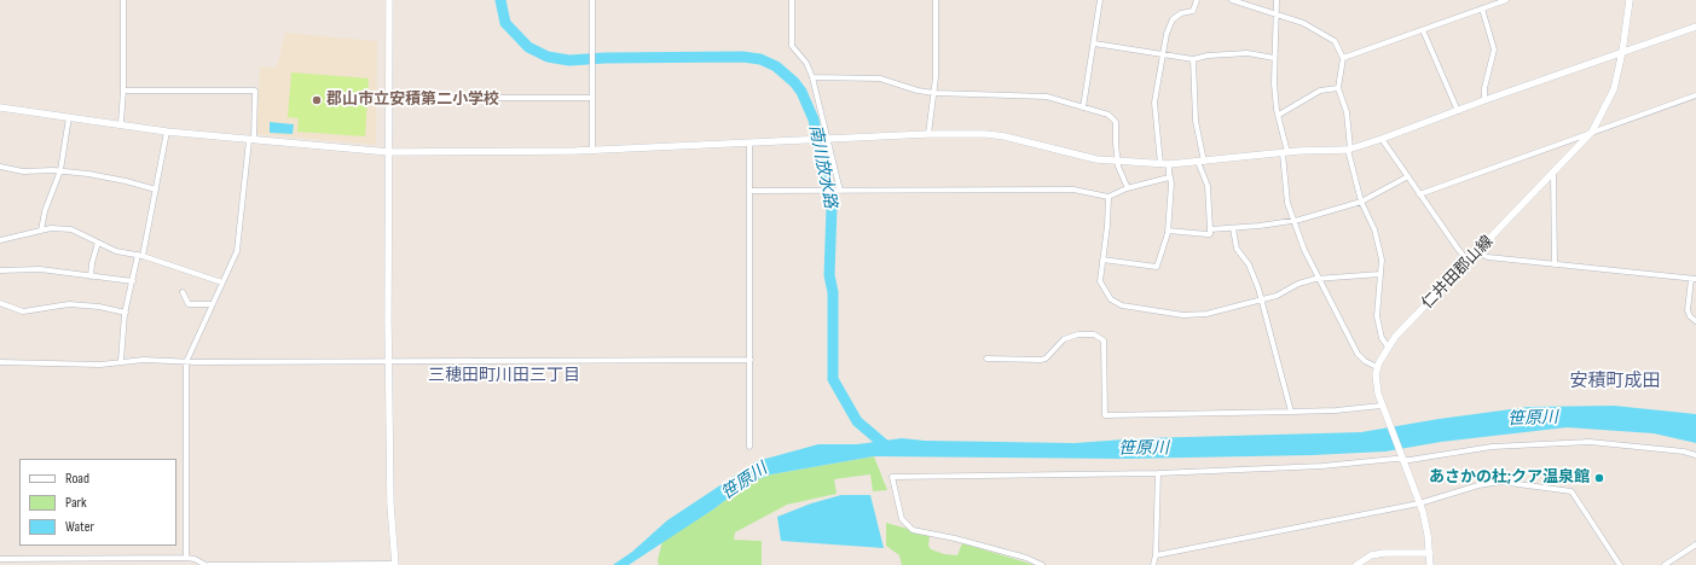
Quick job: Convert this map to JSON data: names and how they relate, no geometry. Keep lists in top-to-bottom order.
{
  "streets": {
    "street": ["仁井田郡山線"]
  },
  "districts": ["三穂田町川田三丁目", "安積町成田"],
  "water": ["南川放水路", "笹原川"],
  "places": ["郡山市立安積第二小学校", "あさかの杜;クア温泉館"],
  "legend": ["Road", "Park", "Water"]
}
